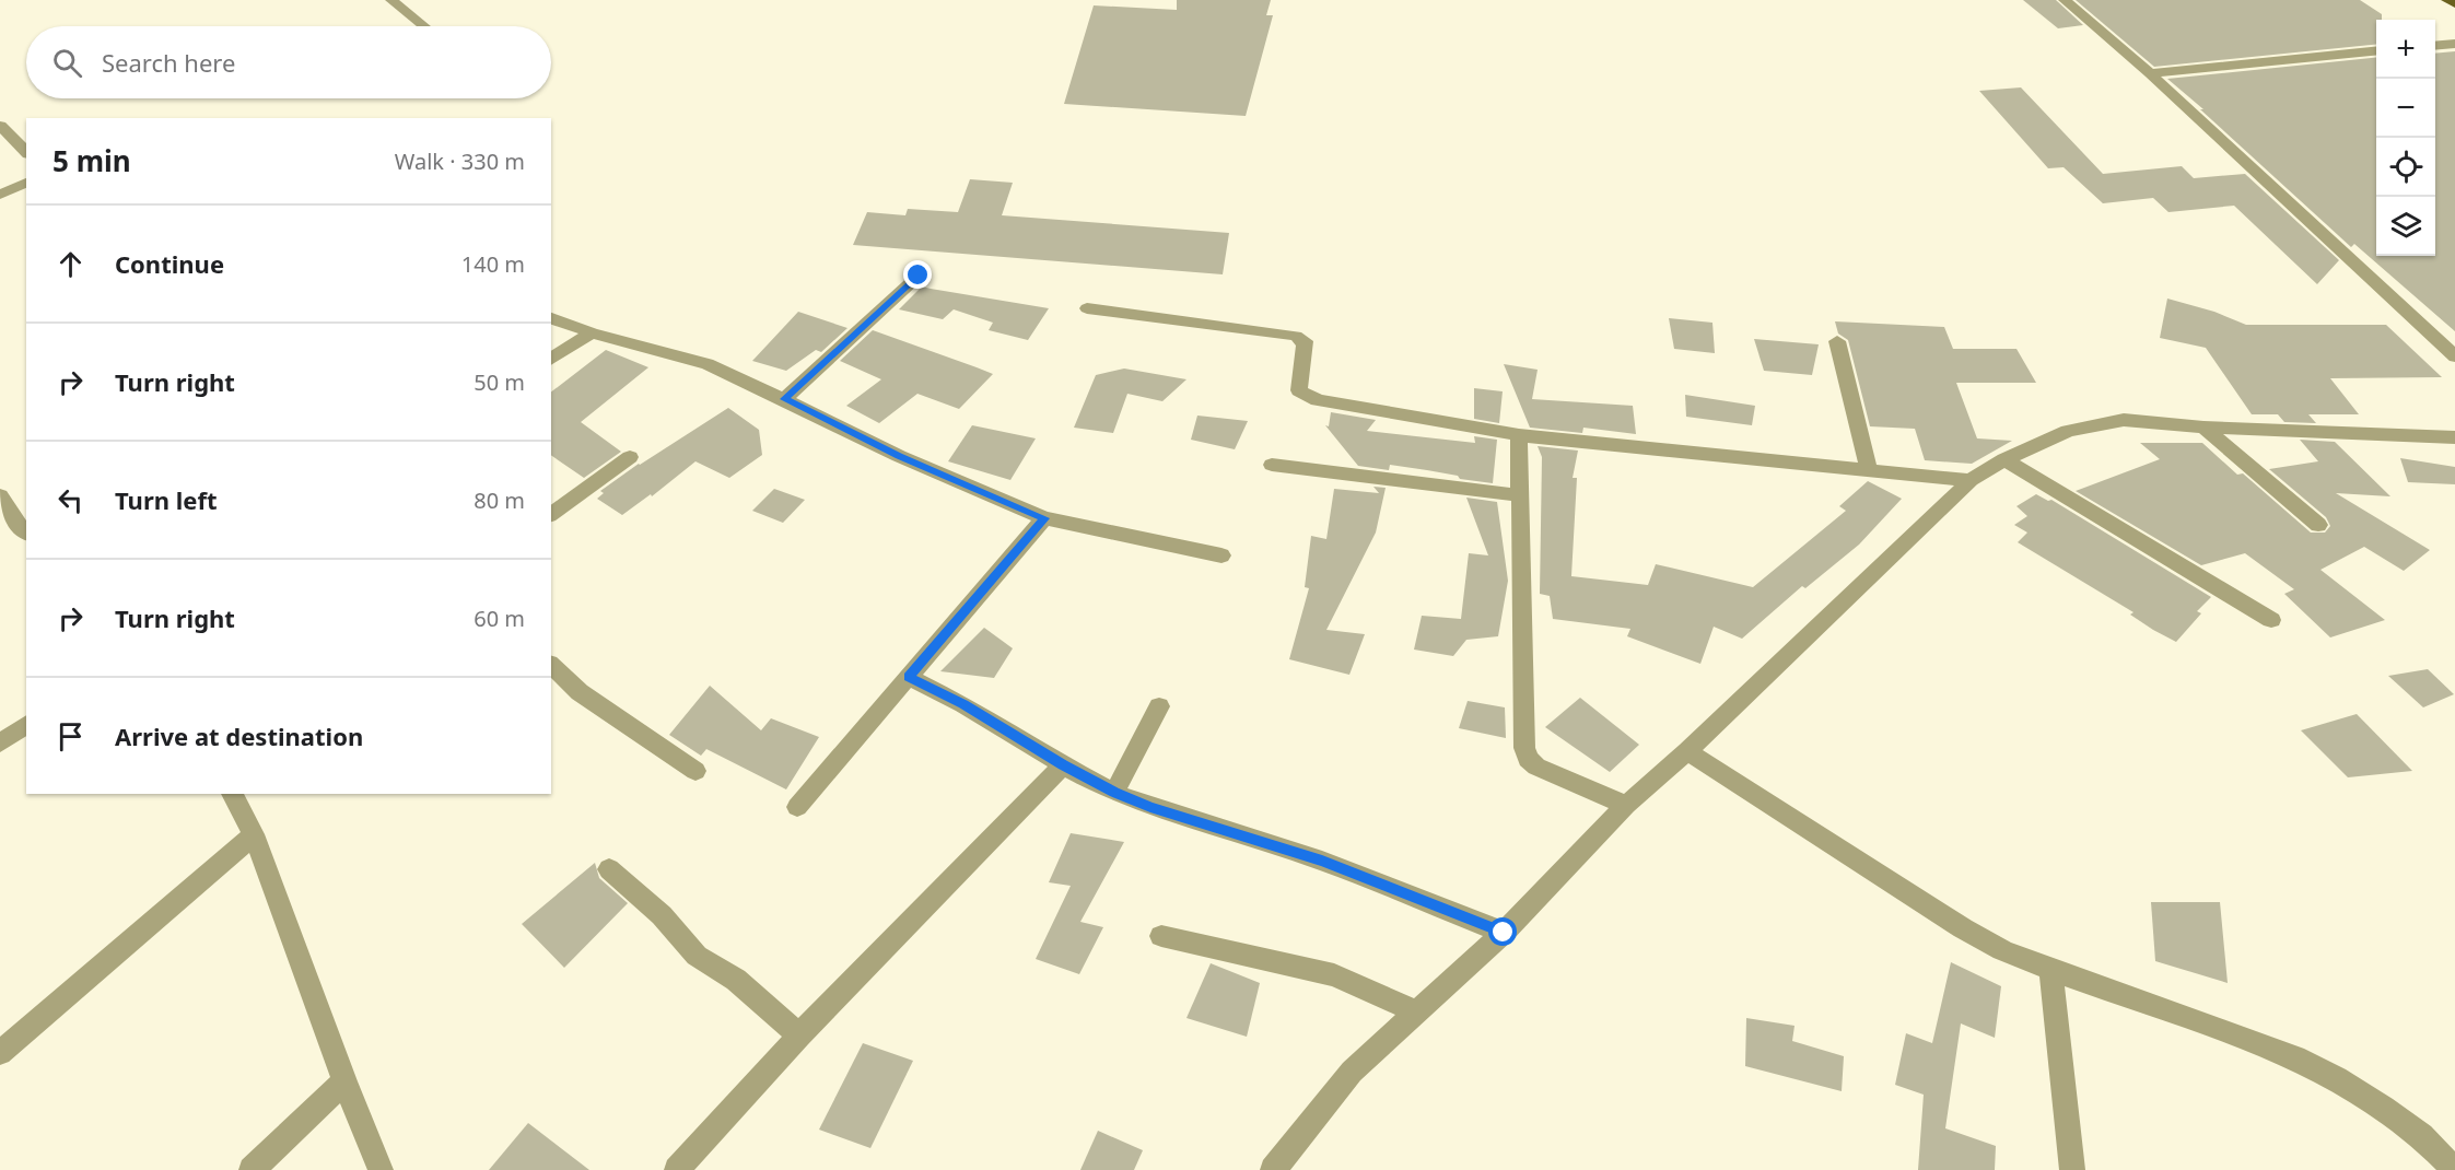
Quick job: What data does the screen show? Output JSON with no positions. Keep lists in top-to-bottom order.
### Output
{
  "page": {
    "map_buttons": ["+", "−"],
    "search": "Search here",
    "heading": ["5 min", "Walk · 330 m"],
    "list": [
      ["Continue", "140 m"],
      ["Turn right", "50 m"],
      ["Turn left", "80 m"],
      ["Turn right", "60 m"],
      "Arrive at destination"
    ]
  }
}
